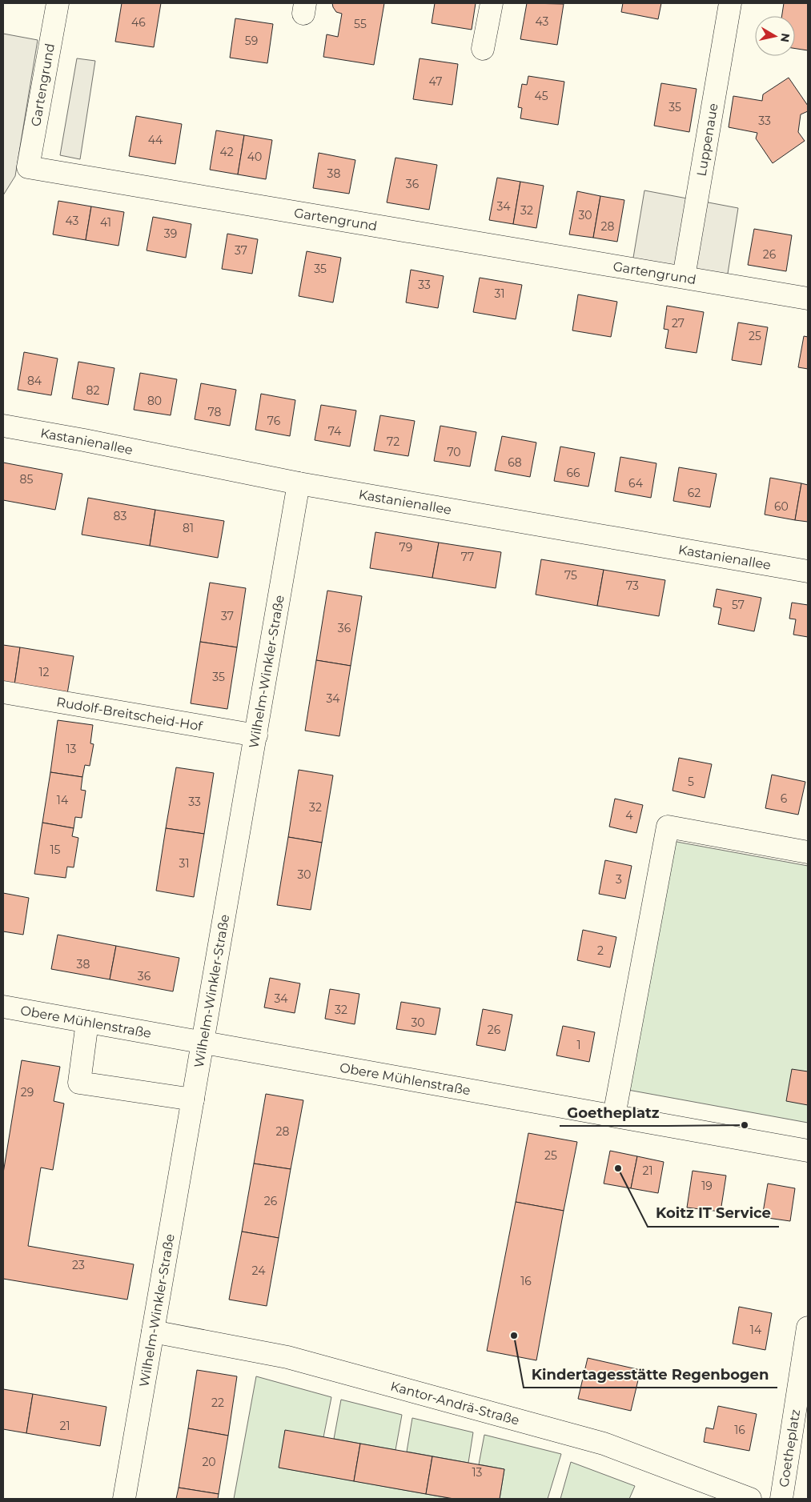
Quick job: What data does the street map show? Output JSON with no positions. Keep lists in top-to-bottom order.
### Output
{
  "streets": {
    "street": [
      "Gartengrund",
      "Luppenaue",
      "Kastanienallee",
      "Wilhelm-Winkler-Straße",
      "Rudolf-Breitscheid-Hof",
      "Obere Mühlenstraße",
      "Kantor-Andrä-Straße",
      "Goetheplatz"
    ]
  },
  "crossings": [
    ["Gartengrund", "Luppenaue"],
    ["Kastanienallee", "Wilhelm-Winkler-Straße"],
    ["Wilhelm-Winkler-Straße", "Rudolf-Breitscheid-Hof"],
    ["Wilhelm-Winkler-Straße", "Obere Mühlenstraße"],
    ["Wilhelm-Winkler-Straße", "Kantor-Andrä-Straße"]
  ],
  "places": ["Goetheplatz", "Koitz IT Service", "Kindertagesstätte Regenbogen"],
  "house_numbers": [
    "43",
    "46",
    "55",
    "59",
    "47",
    "45",
    "35",
    "33",
    "44",
    "42",
    "40",
    "38",
    "36",
    "34",
    "32",
    "30",
    "43",
    "41",
    "28",
    "39",
    "37",
    "26",
    "35",
    "33",
    "31",
    "27",
    "25",
    "84",
    "82",
    "80",
    "78",
    "76",
    "74",
    "72",
    "70",
    "68",
    "66",
    "85",
    "64",
    "62",
    "60",
    "83",
    "81",
    "79",
    "77",
    "75",
    "73",
    "57",
    "37",
    "36",
    "12",
    "35",
    "34",
    "13",
    "5",
    "6",
    "14",
    "33",
    "32",
    "4",
    "15",
    "31",
    "30",
    "3",
    "2",
    "38",
    "36",
    "34",
    "32",
    "30",
    "26",
    "1",
    "29",
    "28",
    "25",
    "21",
    "19",
    "26",
    "23",
    "24",
    "16",
    "14",
    "22",
    "21",
    "16",
    "20",
    "13"
  ],
  "north": "right"
}
